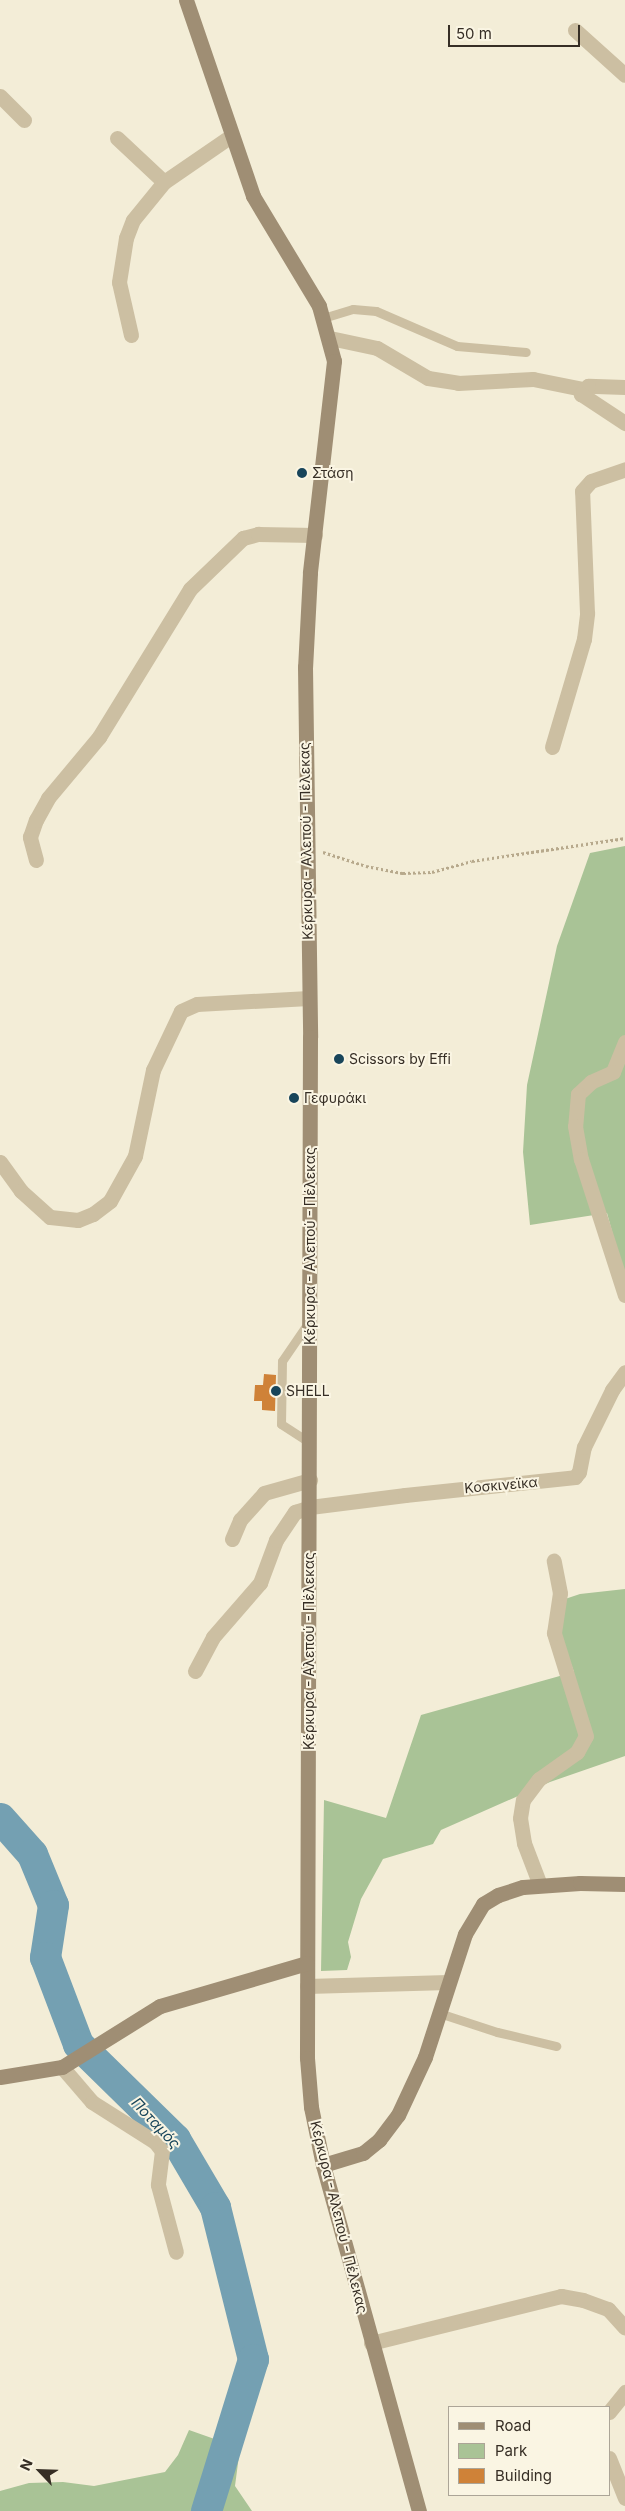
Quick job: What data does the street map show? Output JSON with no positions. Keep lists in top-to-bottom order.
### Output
{
  "streets": {
    "main road": ["Κέρκυρα - Αλεπού - Πέλεκας"],
    "street": ["Κοσκινεϊκα"]
  },
  "crossings": [
    ["Κέρκυρα - Αλεπού - Πέλεκας", "Κοσκινεϊκα"]
  ],
  "water": ["Ποταμός"],
  "places": [
    "Στάση",
    "Scissors by Effi",
    "Γεφυράκι",
    "SHELL"
  ],
  "legend": ["Road", "Park", "Building"],
  "scale_bar": "50 m",
  "north": "top left"
}
